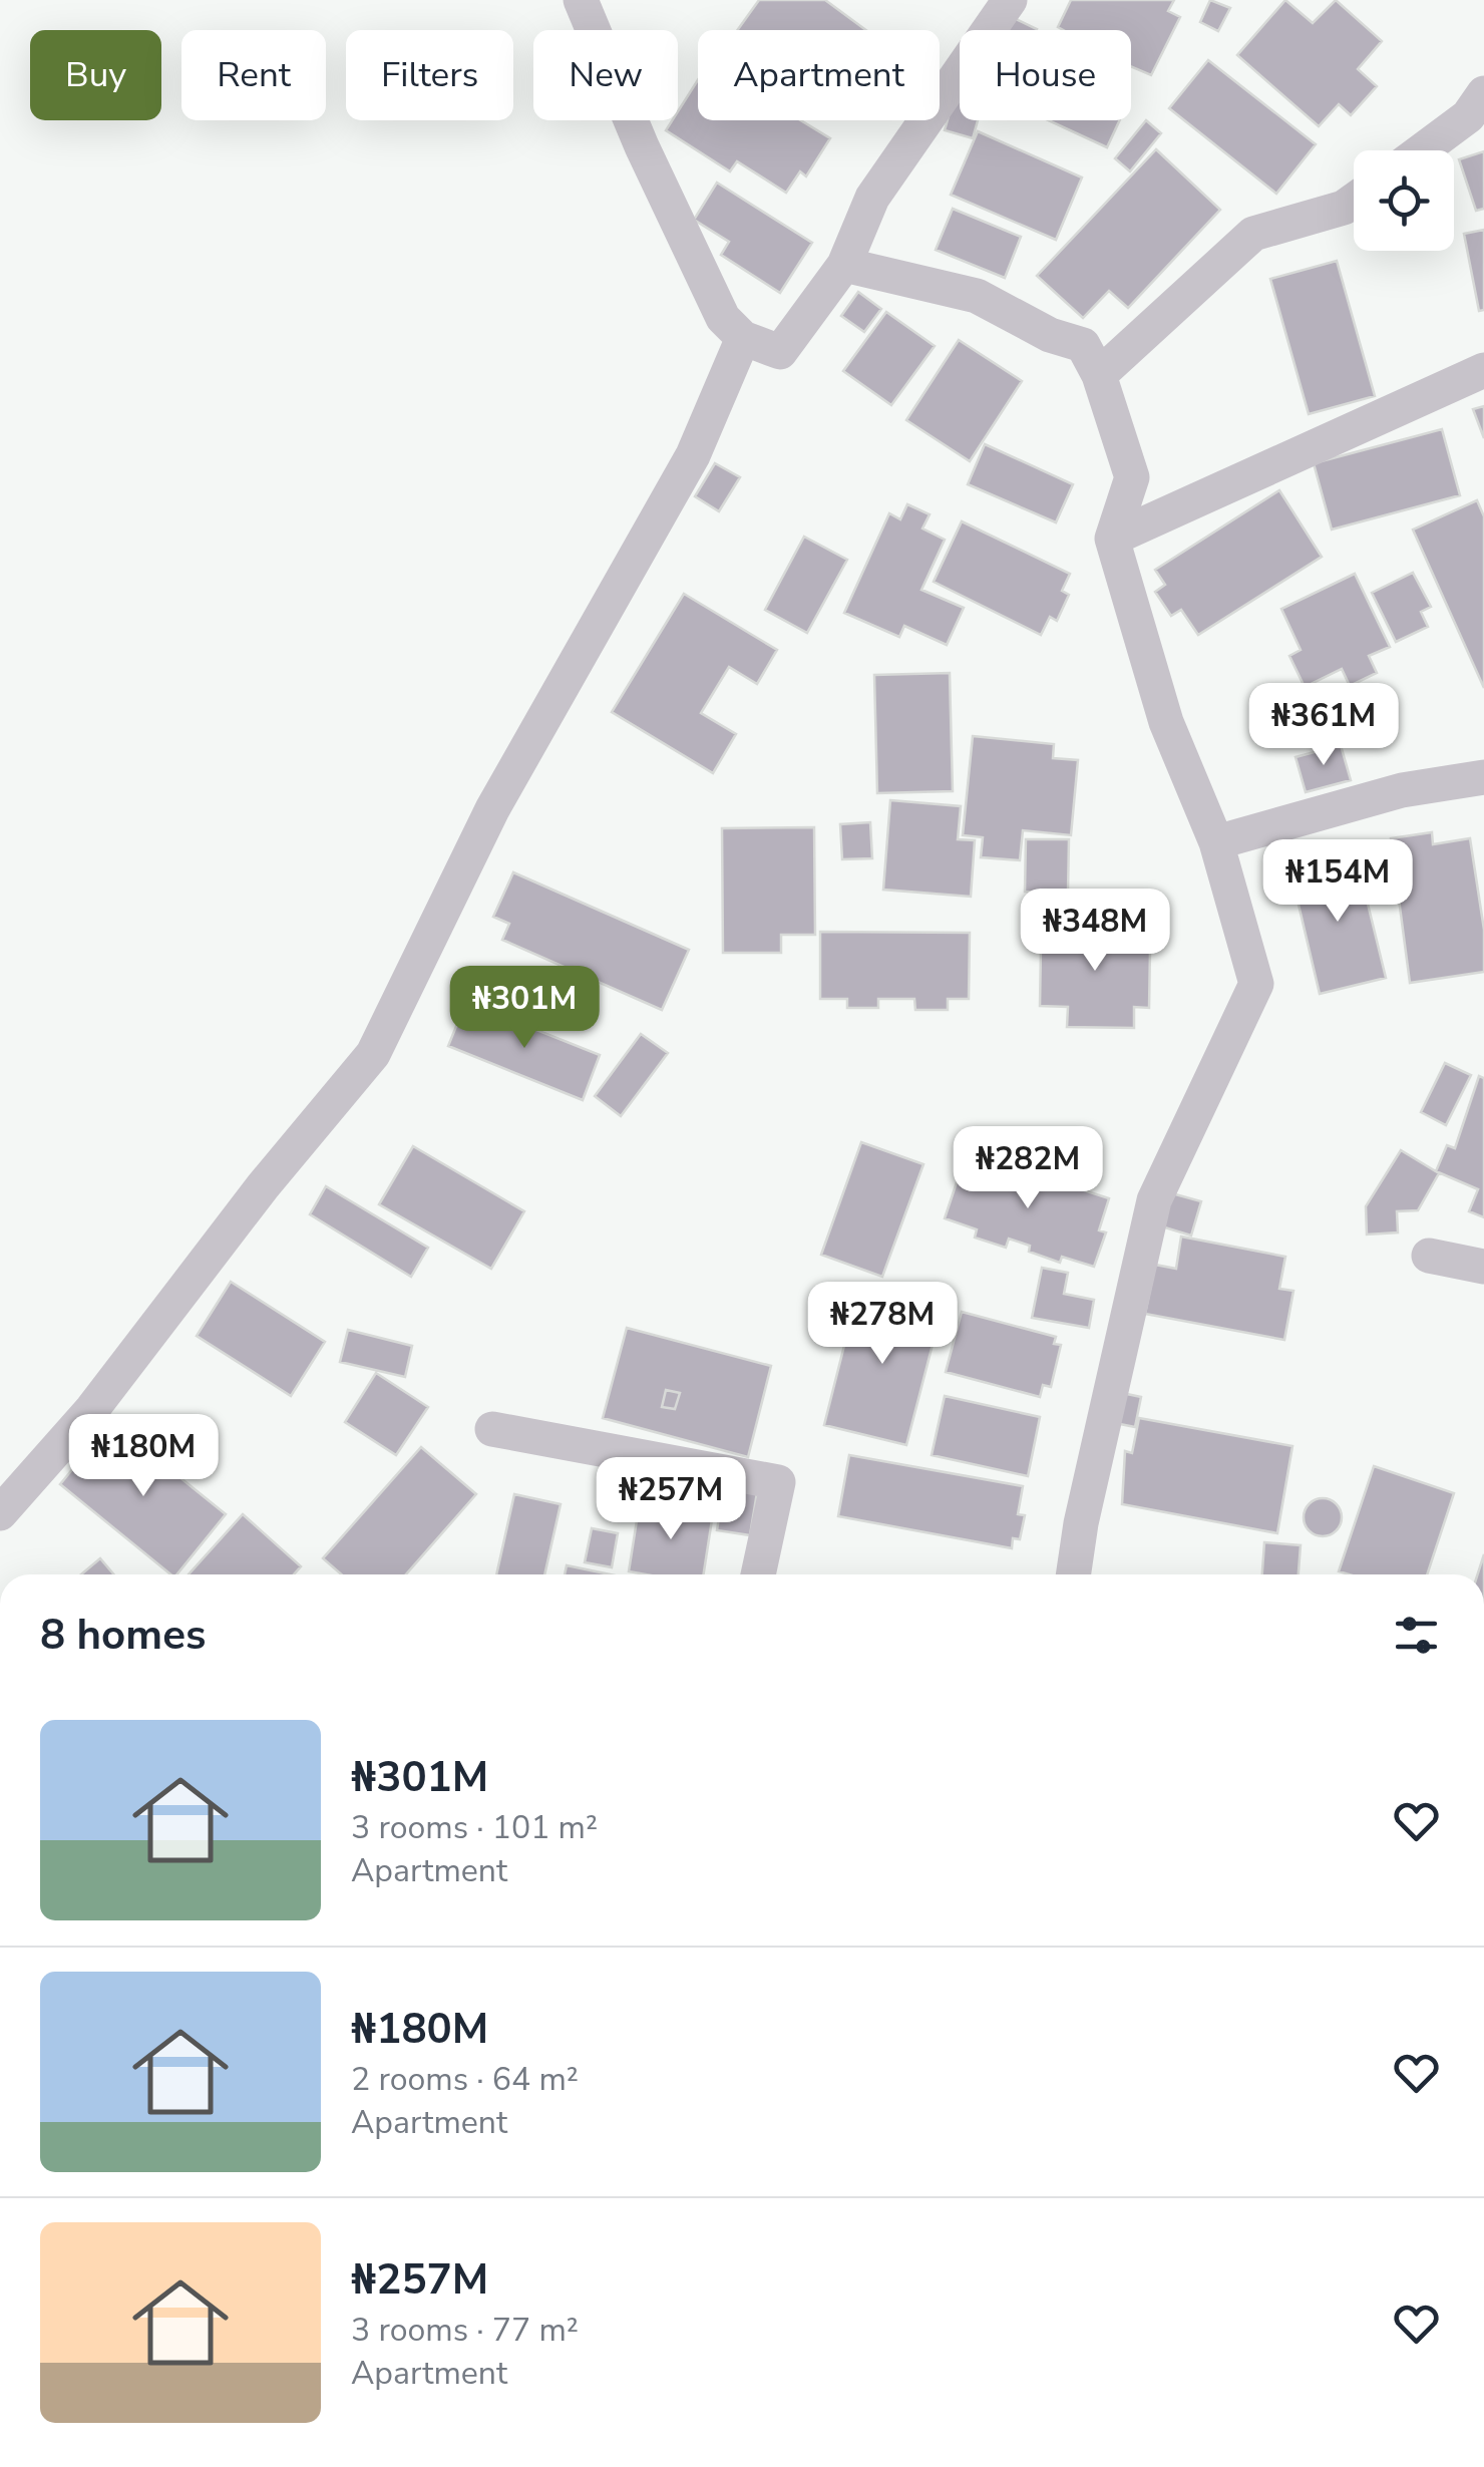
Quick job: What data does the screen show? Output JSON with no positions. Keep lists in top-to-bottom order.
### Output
{
  "page": {
    "chip": [
      "Buy",
      "Rent",
      "Filters",
      "New",
      "Apartment",
      "House"
    ],
    "price": [
      "₦361M",
      "₦154M",
      "₦348M",
      "₦301M",
      "₦282M",
      "₦278M",
      "₦180M",
      "₦257M"
    ],
    "heading": "8 homes",
    "list": [
      {
        "name": "₦301M",
        "note": "3 rooms · 101 m² · Apartment"
      },
      {
        "name": "₦180M",
        "note": "2 rooms · 64 m² · Apartment"
      },
      {
        "name": "₦257M",
        "note": "3 rooms · 77 m² · Apartment"
      }
    ]
  }
}
